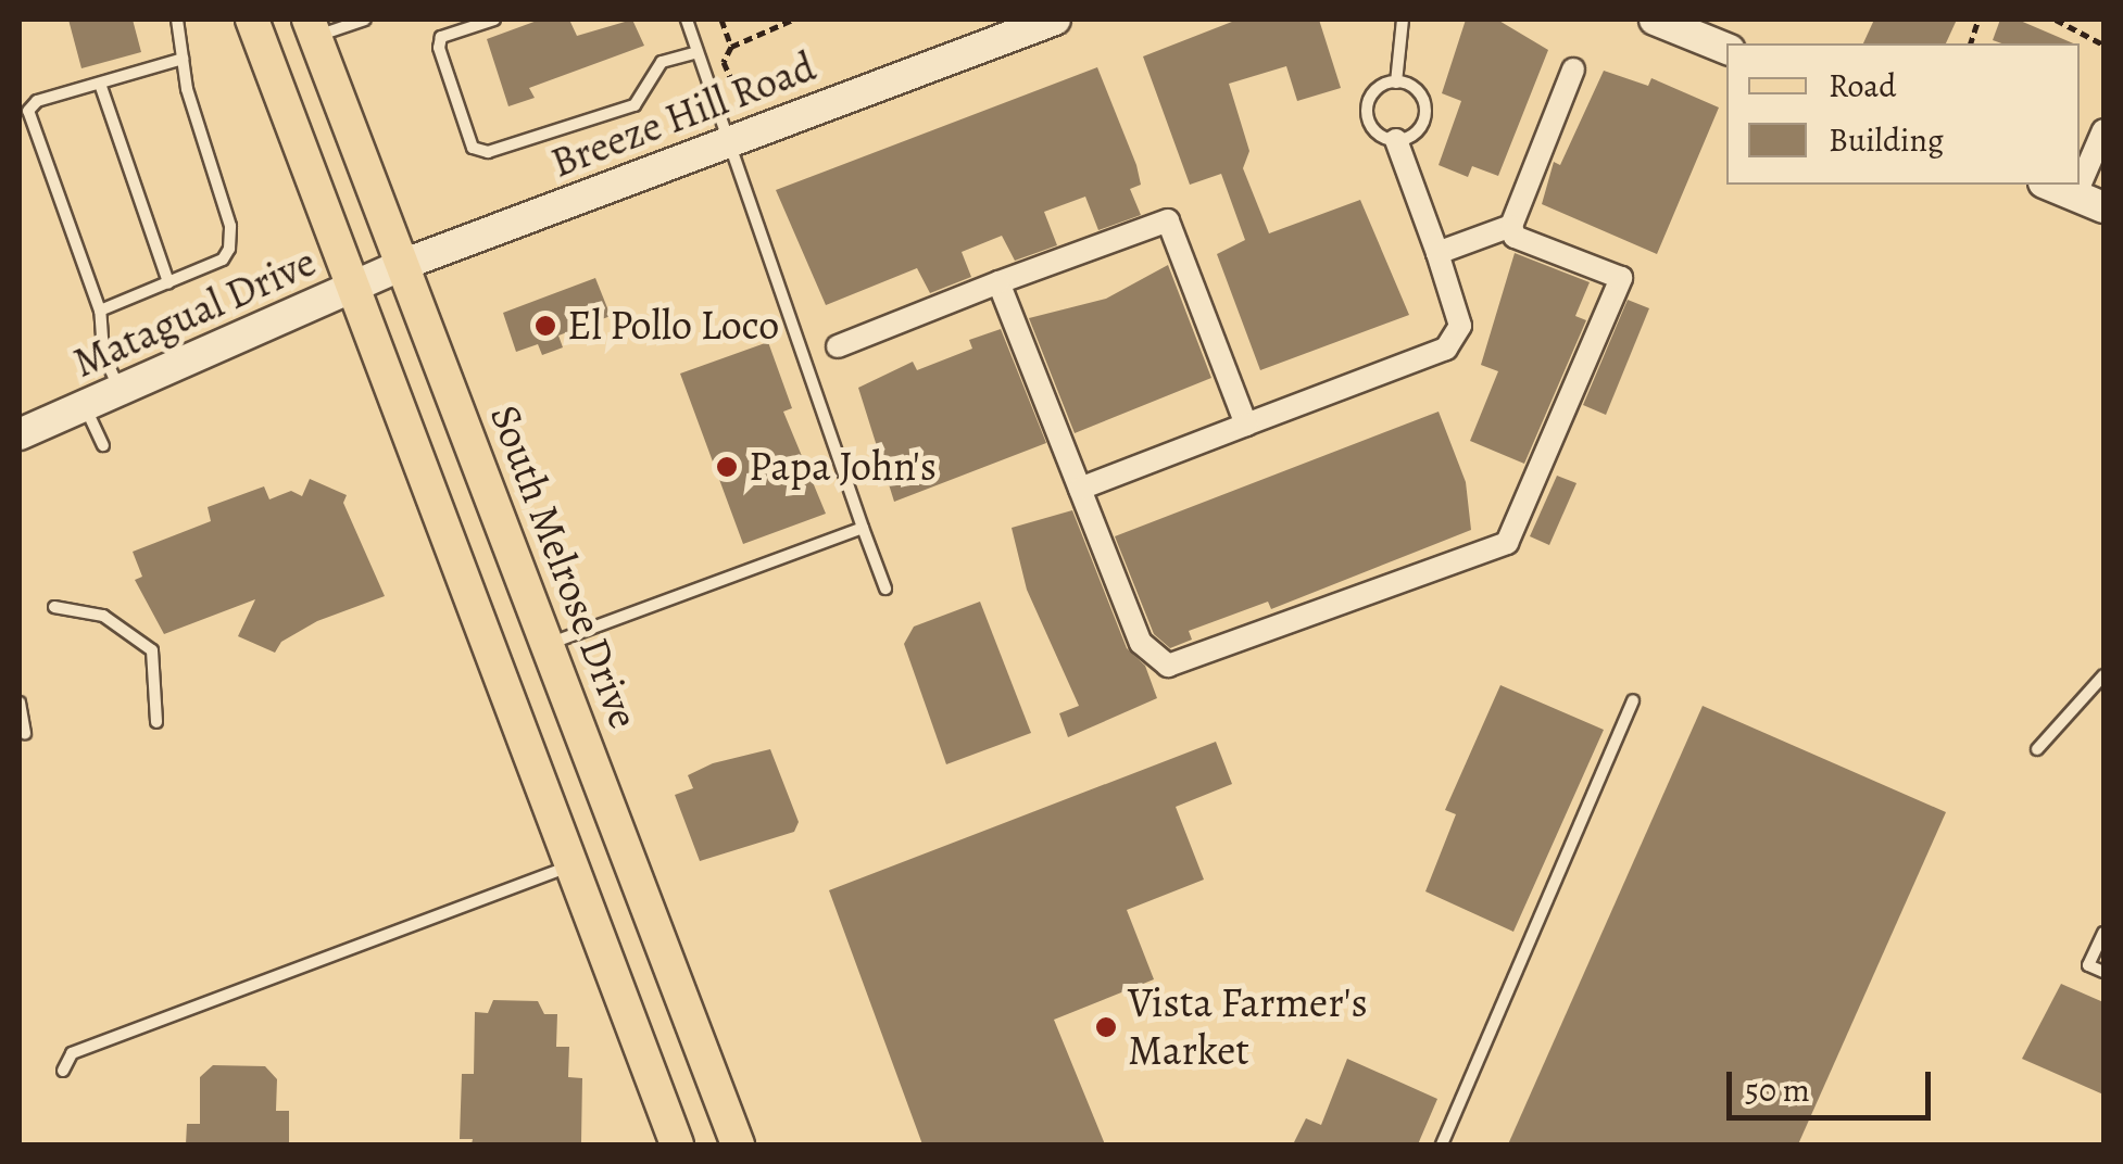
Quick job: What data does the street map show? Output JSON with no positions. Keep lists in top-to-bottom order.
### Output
{
  "streets": {
    "main road": ["South Melrose Drive"],
    "street": ["Breeze Hill Road", "Matagual Drive"]
  },
  "crossings": [
    ["Breeze Hill Road", "Matagual Drive"],
    ["Breeze Hill Road", "South Melrose Drive"],
    ["Matagual Drive", "South Melrose Drive"]
  ],
  "places": ["El Pollo Loco", "Papa John's", "Vista Farmer's Market"],
  "legend": ["Road", "Building"],
  "scale_bar": "50 m"
}
